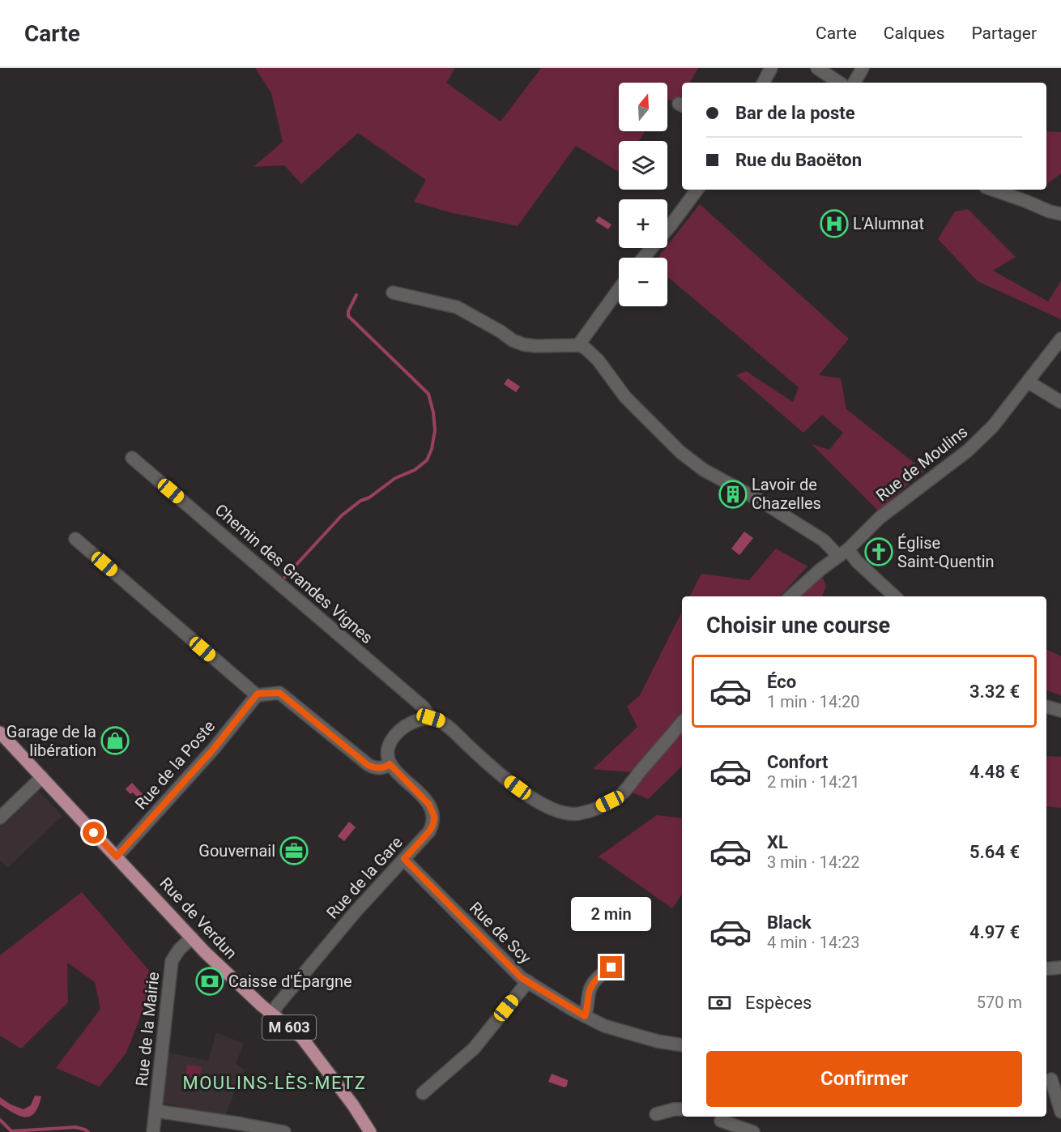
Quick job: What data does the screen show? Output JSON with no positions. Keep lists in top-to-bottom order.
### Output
{
  "streets": {
    "main road": ["Rue de Verdun", "M 603"],
    "street": [
      "Rue de Moulins",
      "Chemin des Grandes Vignes",
      "Rue de la Poste",
      "Rue de la Gare",
      "Rue de Scy",
      "Rue de la Mairie"
    ]
  },
  "crossings": [
    ["Rue de la Poste", "Rue de Verdun"],
    ["Rue de la Poste", "M 603"],
    ["Rue de la Gare", "Rue de Verdun"],
    ["Rue de la Gare", "Rue de Scy"],
    ["Rue de Verdun", "M 603"],
    ["Rue de Verdun", "Rue de la Mairie"]
  ],
  "districts": ["MOULINS-LÈS-METZ"],
  "places": {
    "hospital": ["L'Alumnat"],
    "building": ["Lavoir de Chazelles"],
    "church": ["Église Saint-Quentin"],
    "shop": ["Garage de la libération"],
    "office": ["Gouvernail"],
    "bank": ["Caisse d'Épargne"]
  },
  "north": "top",
  "page": {
    "header": "Carte",
    "nav": ["Carte", "Calques", "Partager"],
    "map_buttons": ["+", "−"],
    "banner": ["Bar de la poste", "Rue du Baoëton"],
    "heading": "Choisir une course",
    "list": [
      {
        "name": "Éco",
        "note": "1 min · 14:20",
        "value": "3.32 €"
      },
      {
        "name": "Confort",
        "note": "2 min · 14:21",
        "value": "4.48 €"
      },
      {
        "name": "XL",
        "note": "3 min · 14:22",
        "value": "5.64 €"
      },
      {
        "name": "Black",
        "note": "4 min · 14:23",
        "value": "4.97 €"
      }
    ],
    "bubble": "2 min",
    "pay": ["Espèces", "570 m"],
    "buttons": "Confirmer"
  }
}
